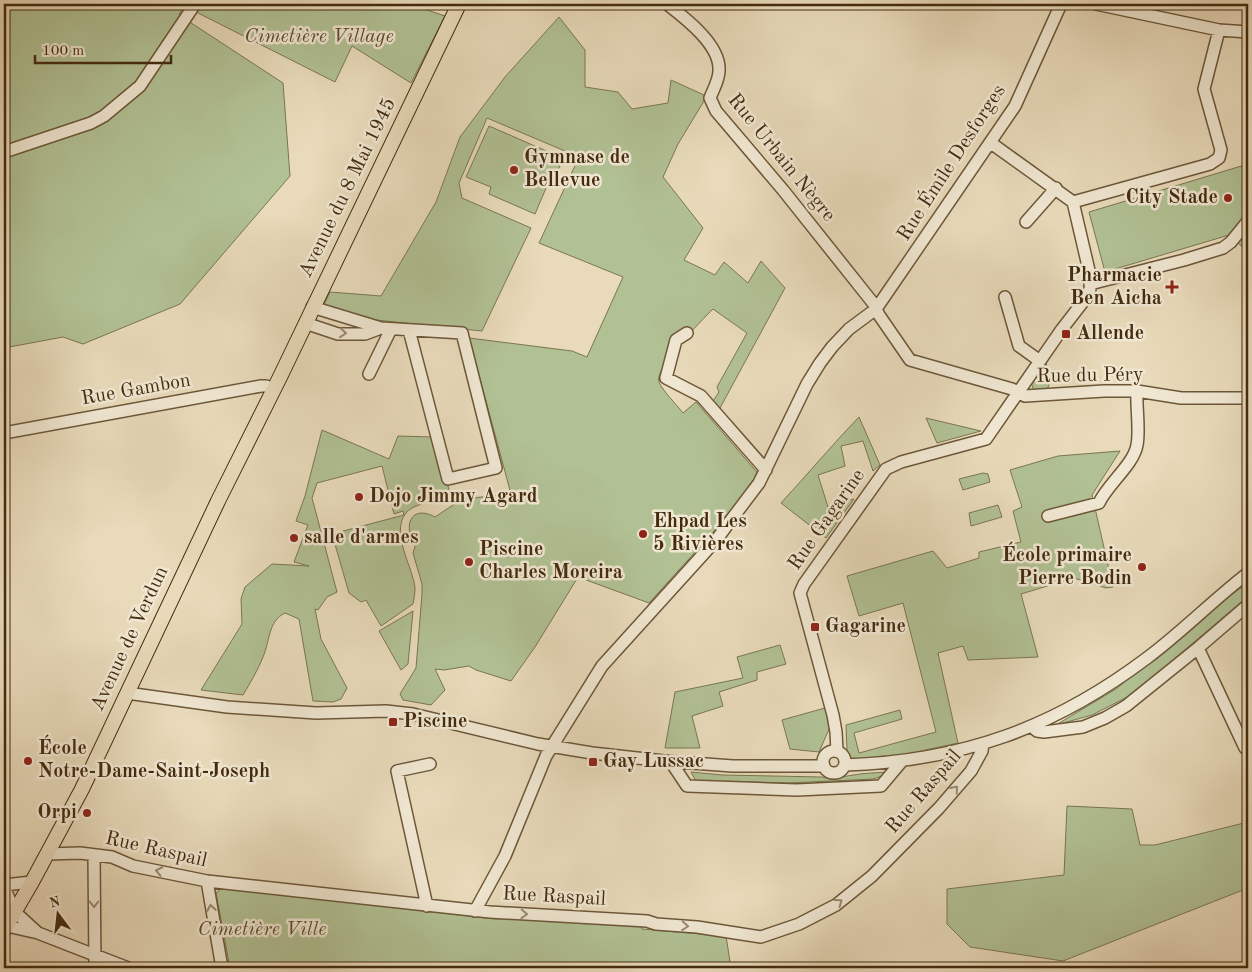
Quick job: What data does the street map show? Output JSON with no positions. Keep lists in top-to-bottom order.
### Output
{
  "streets": {
    "main road": ["Avenue du 8 Mai 1945", "Avenue de Verdun"],
    "street": [
      "Rue Urbain Nègre",
      "Rue Émile Desforges",
      "Rue du Péry",
      "Rue Gambon",
      "Rue Gagarine",
      "Rue Raspail"
    ]
  },
  "crossings": [
    ["Rue Urbain Nègre", "Rue Émile Desforges"],
    ["Rue Urbain Nègre", "Rue du Péry"],
    ["Rue Émile Desforges", "Rue du Péry"],
    ["Rue Émile Desforges", "Rue Raspail"],
    ["Avenue du 8 Mai 1945", "Rue Gambon"],
    ["Avenue du 8 Mai 1945", "Avenue de Verdun"],
    ["Rue du Péry", "Rue Gagarine"],
    ["Rue Gambon", "Avenue de Verdun"],
    ["Avenue de Verdun", "Rue Raspail"]
  ],
  "parks": ["Cimetière Village", "Cimetière Ville"],
  "places": {
    "other": [
      "Gymnase de Bellevue",
      "City Stade",
      "Dojo Jimmy Agard",
      "Ehpad Les 5 Rivières",
      "salle d'armes",
      "Piscine Charles Moreira",
      "École primaire Pierre Bodin",
      "École Notre-Dame-Saint-Joseph",
      "Orpi"
    ],
    "health": ["Pharmacie Ben Aicha"],
    "transit": [
      "Allende",
      "Gagarine",
      "Piscine",
      "Gay Lussac"
    ]
  },
  "scale_bar": "100 m",
  "north": "top"
}
